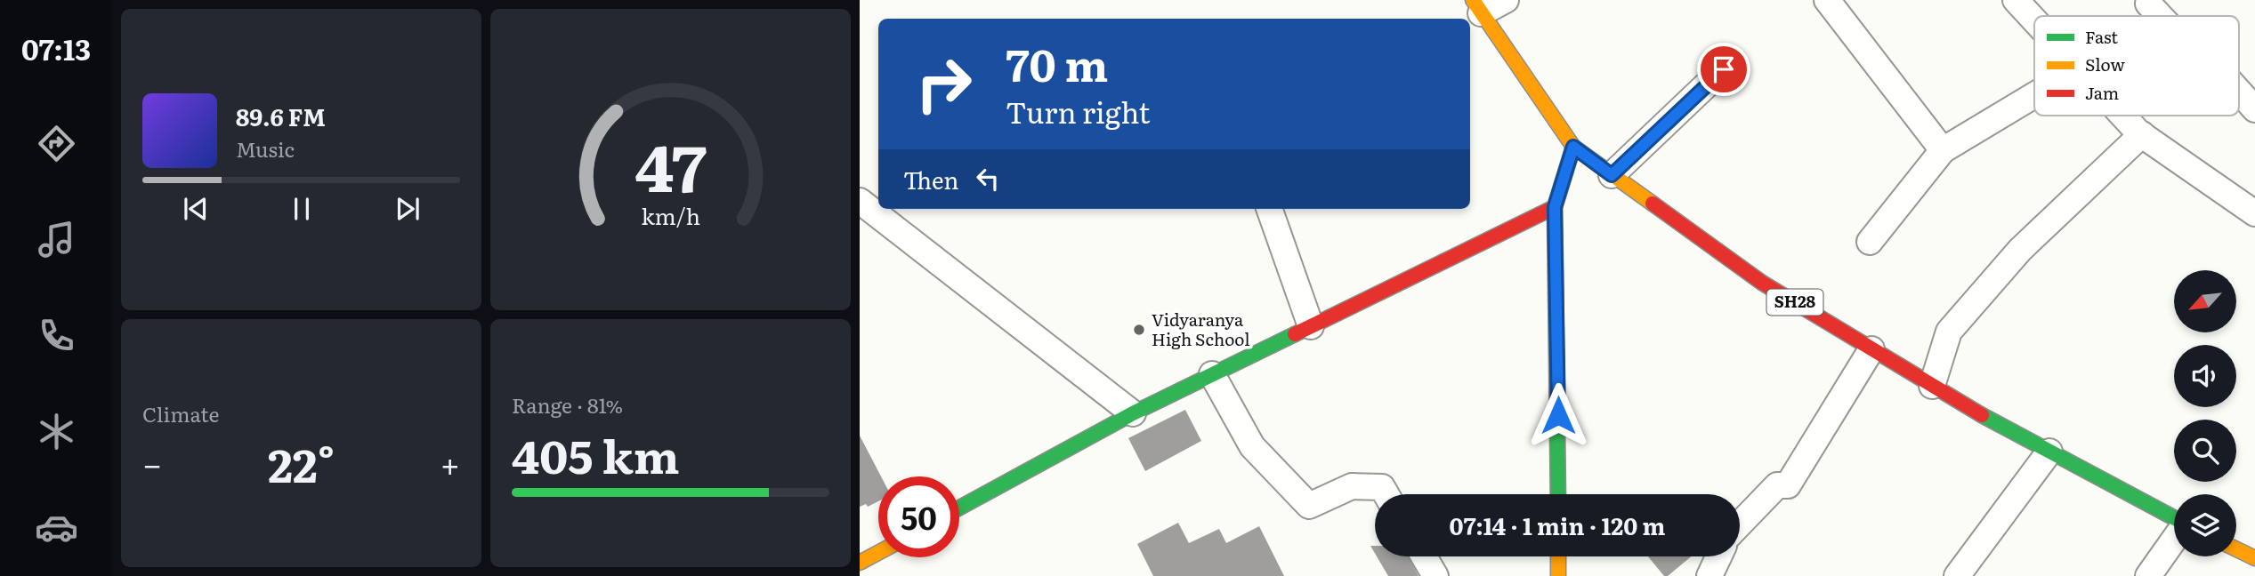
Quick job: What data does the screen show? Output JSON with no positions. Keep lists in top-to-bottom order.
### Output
{
  "streets": {
    "main road": ["SH28"]
  },
  "places": ["Vidyaranya High School"],
  "legend": ["Fast", "Slow", "Jam"],
  "north": "bottom left",
  "page": {
    "tabs": "07:13",
    "turn": ["70 m", "Turn right"],
    "song": ["89.6 FM", "Music"],
    "then": "Then",
    "tile": [
      "Climate",
      ["Range · 81%", "405 km"]
    ],
    "heat": ["−", "22°", "+"],
    "limit": "50",
    "trip": "07:14 · 1 min · 120 m",
    "gauge": ["47", "km/h"]
  }
}
